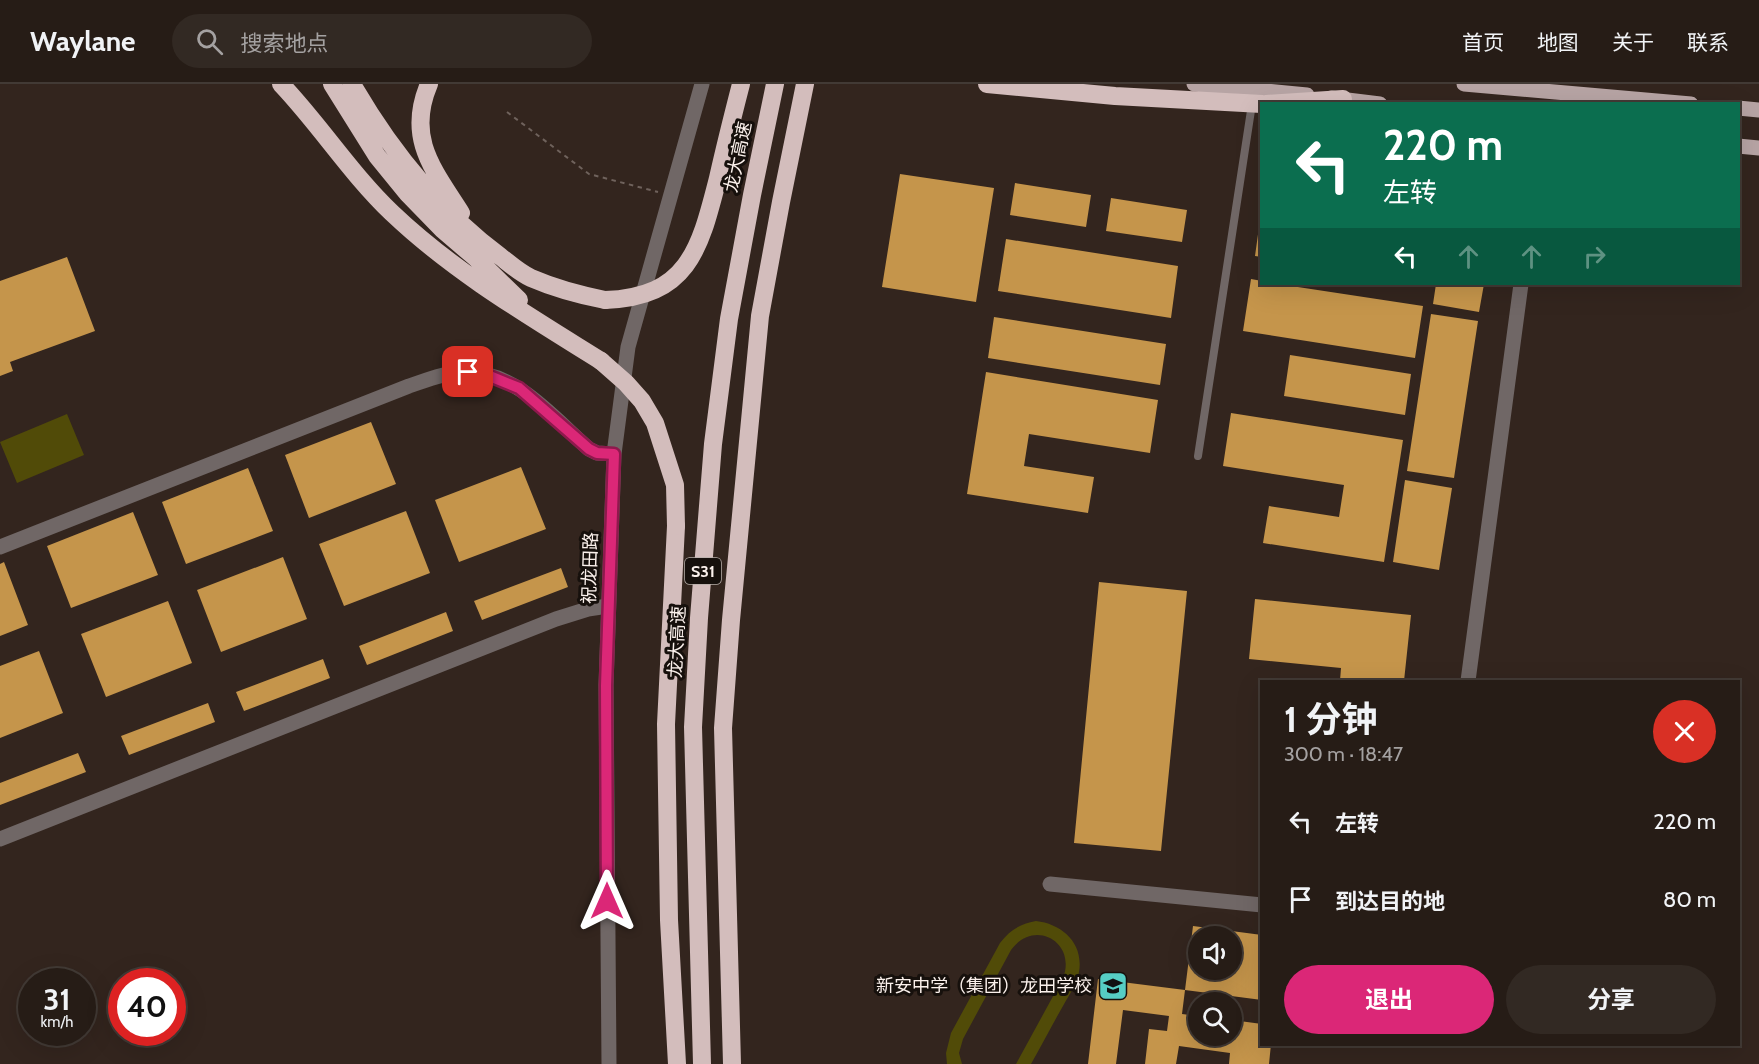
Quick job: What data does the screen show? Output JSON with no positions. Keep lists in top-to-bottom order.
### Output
{
  "streets": {
    "highway": ["龙大高速", "S31"],
    "street": ["祝龙田路"]
  },
  "places": {
    "school or university": ["新安中学（集团）龙田学校"]
  },
  "page": {
    "header": "Waylane",
    "search": "搜索地点",
    "nav": [
      "首页",
      "地图",
      "关于",
      "联系"
    ],
    "turn": ["220 m", "左转"],
    "heading": ["1 分钟", "300 m · 18:47"],
    "list": [
      {
        "name": "左转",
        "value": "220 m"
      },
      {
        "name": "到达目的地",
        "value": "80 m"
      }
    ],
    "buttons": ["退出", "分享"],
    "speed": "31 km/h",
    "limit": "40"
  }
}
